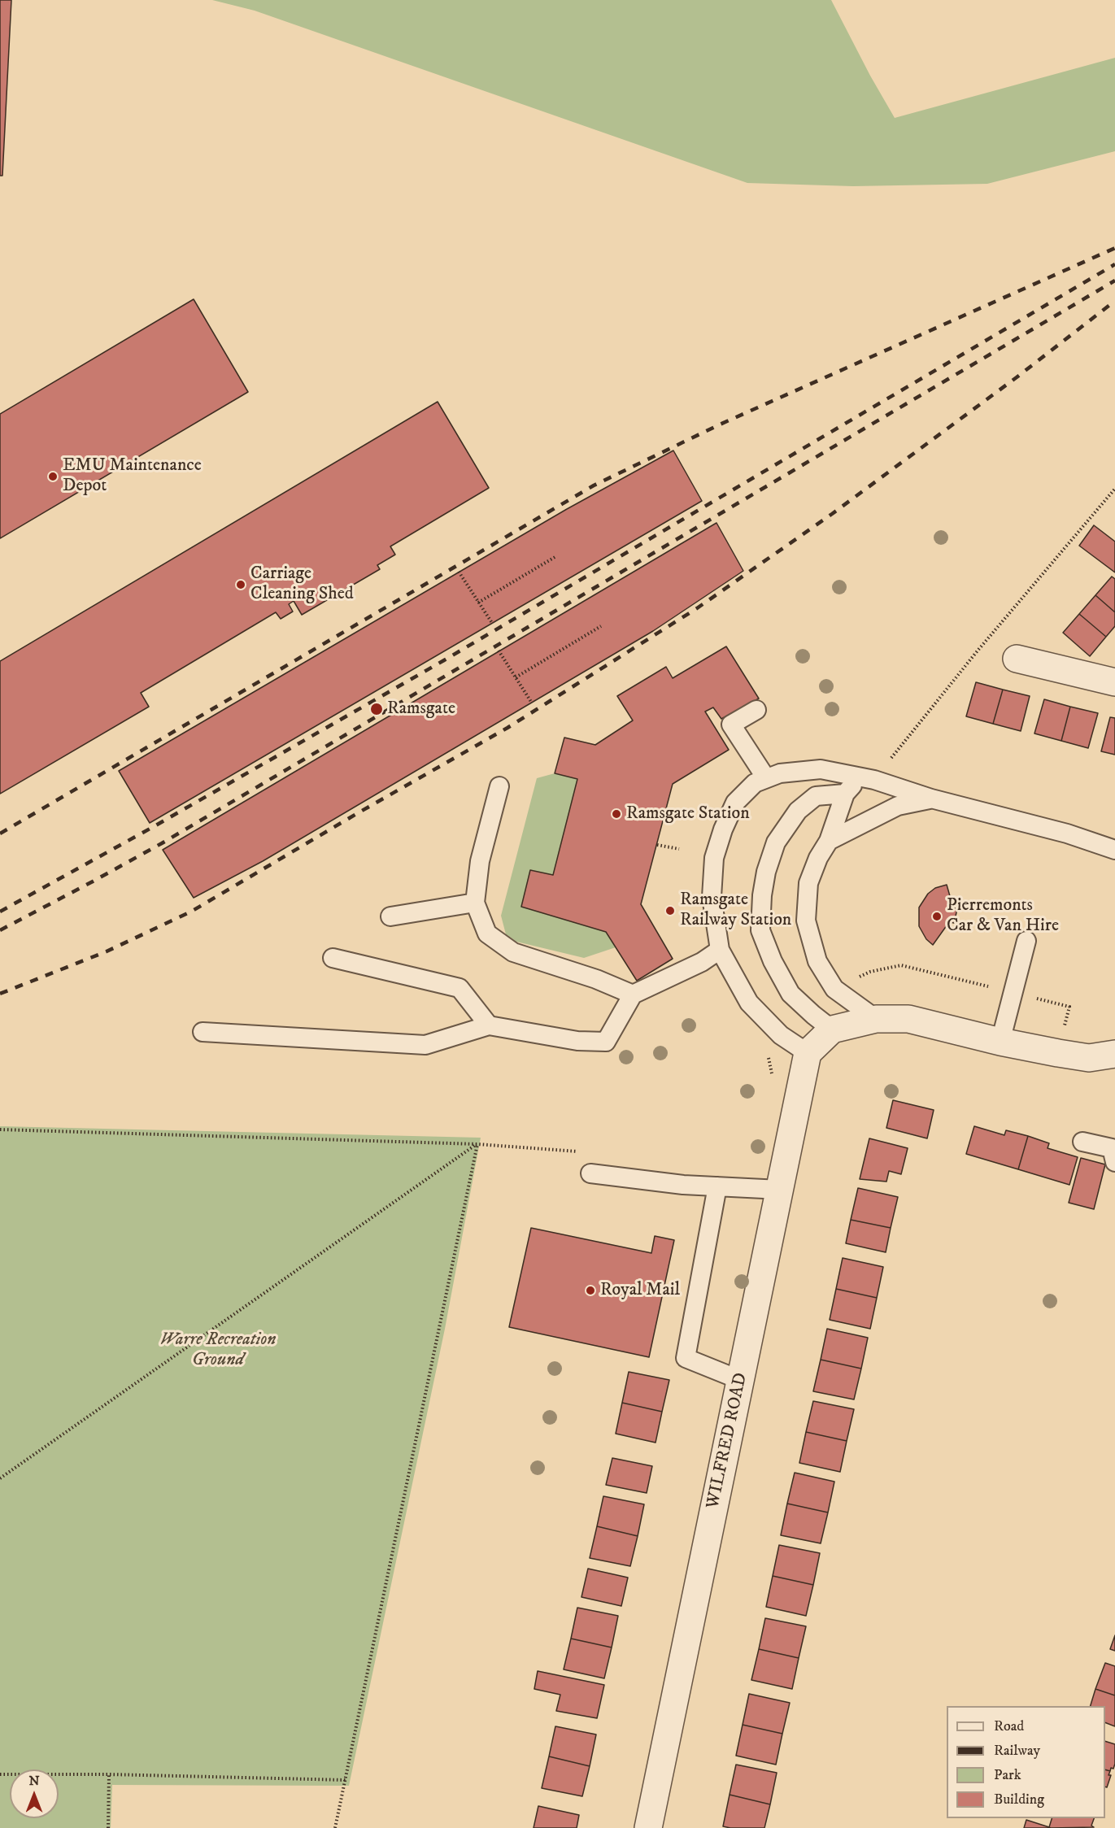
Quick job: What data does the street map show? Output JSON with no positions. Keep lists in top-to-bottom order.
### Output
{
  "streets": {
    "street": ["WILFRED ROAD"]
  },
  "parks": ["Warre Recreation Ground"],
  "places": [
    "EMU Maintenance Depot",
    "Carriage Cleaning Shed",
    "Ramsgate",
    "Ramsgate Station",
    "Ramsgate Railway Station",
    "Pierremonts Car & Van Hire",
    "Royal Mail"
  ],
  "legend": [
    "Road",
    "Railway",
    "Park",
    "Building"
  ],
  "north": "top"
}
